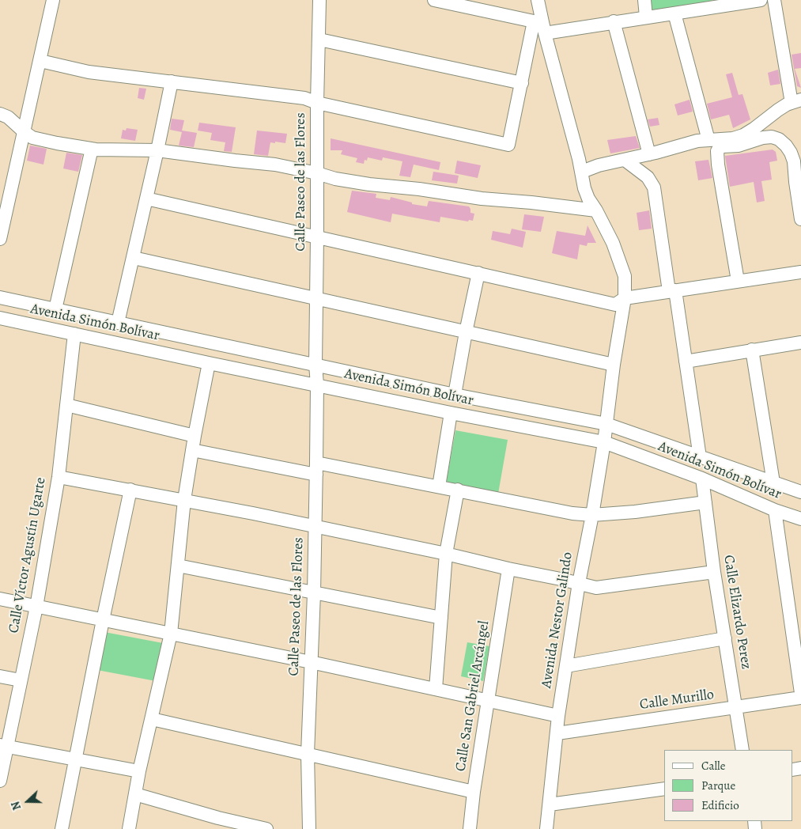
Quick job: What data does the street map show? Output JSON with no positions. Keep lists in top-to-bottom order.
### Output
{
  "streets": {
    "street": [
      "Calle Paseo de las Flores",
      "Avenida Simón Bolívar",
      "Calle Víctor Agustín Ugarte",
      "Calle Elizardo Perez",
      "Avenida Nestor Galindo",
      "Calle San Gabriel Arcángel",
      "Calle Murillo"
    ]
  },
  "crossings": [
    ["Calle Paseo de las Flores", "Avenida Simón Bolívar"],
    ["Avenida Simón Bolívar", "Calle Víctor Agustín Ugarte"],
    ["Avenida Simón Bolívar", "Calle Elizardo Perez"],
    ["Avenida Simón Bolívar", "Avenida Nestor Galindo"],
    ["Calle Elizardo Perez", "Calle Murillo"],
    ["Avenida Nestor Galindo", "Calle Murillo"]
  ],
  "legend": ["Calle", "Parque", "Edificio"],
  "north": "left"
}
